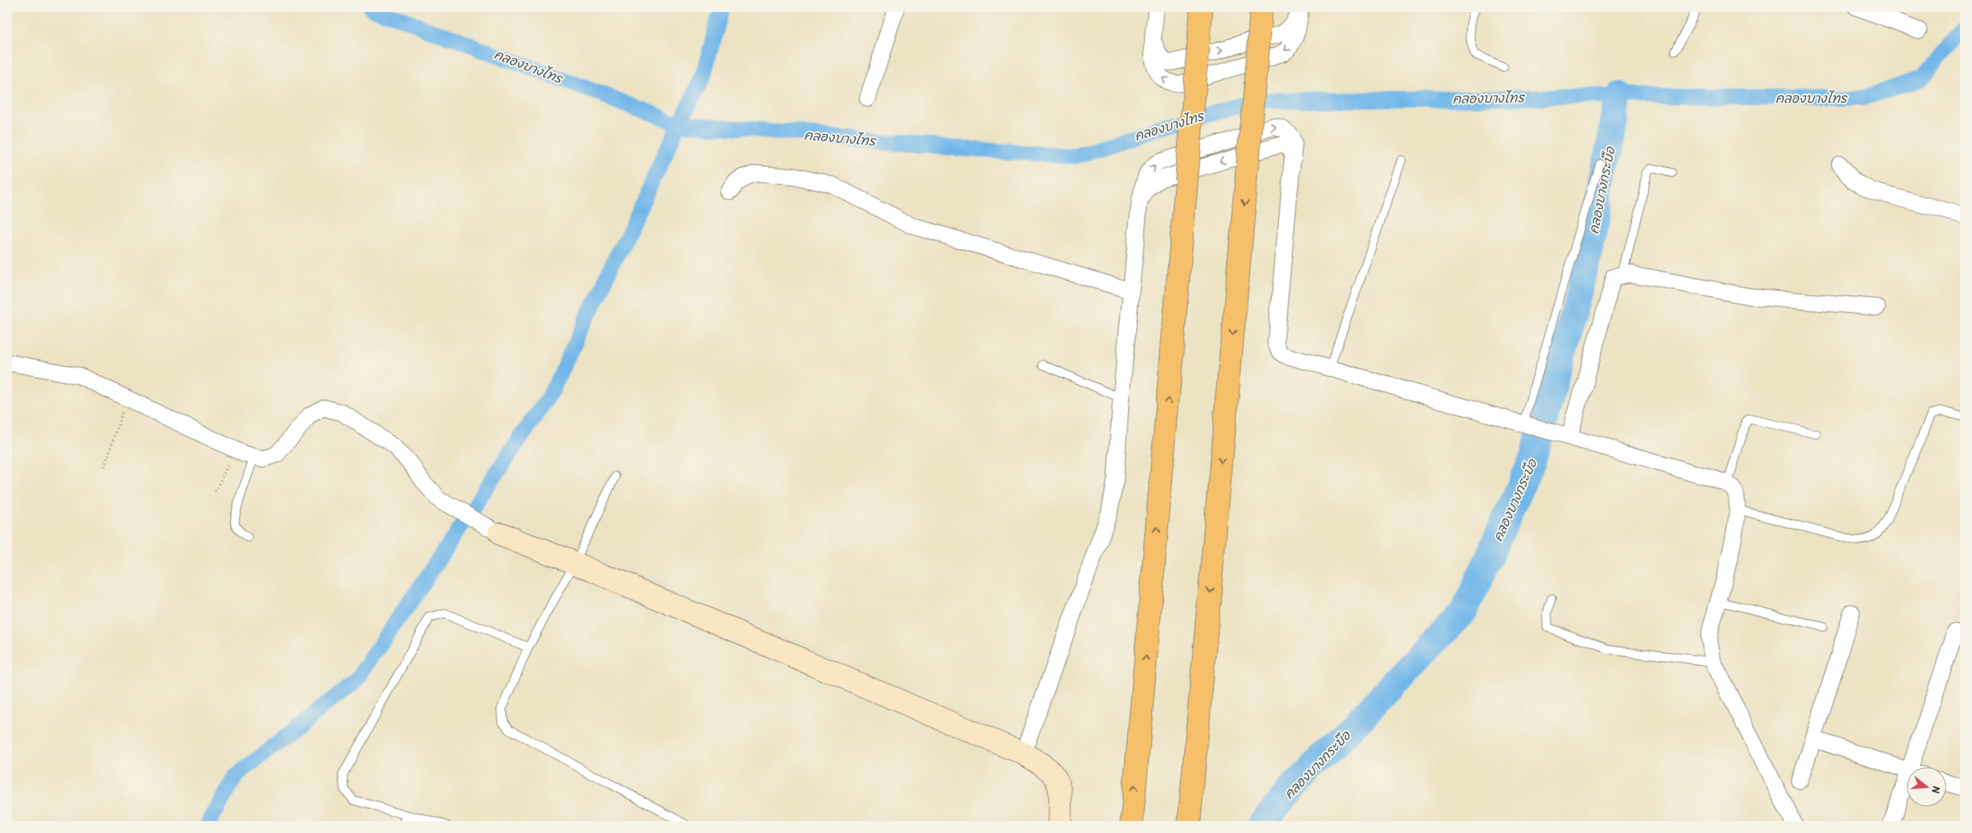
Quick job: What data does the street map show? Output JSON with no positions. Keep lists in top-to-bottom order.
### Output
{
  "water": ["คลองบางไทร", "คลองบางกระบือ"],
  "north": "right"
}
